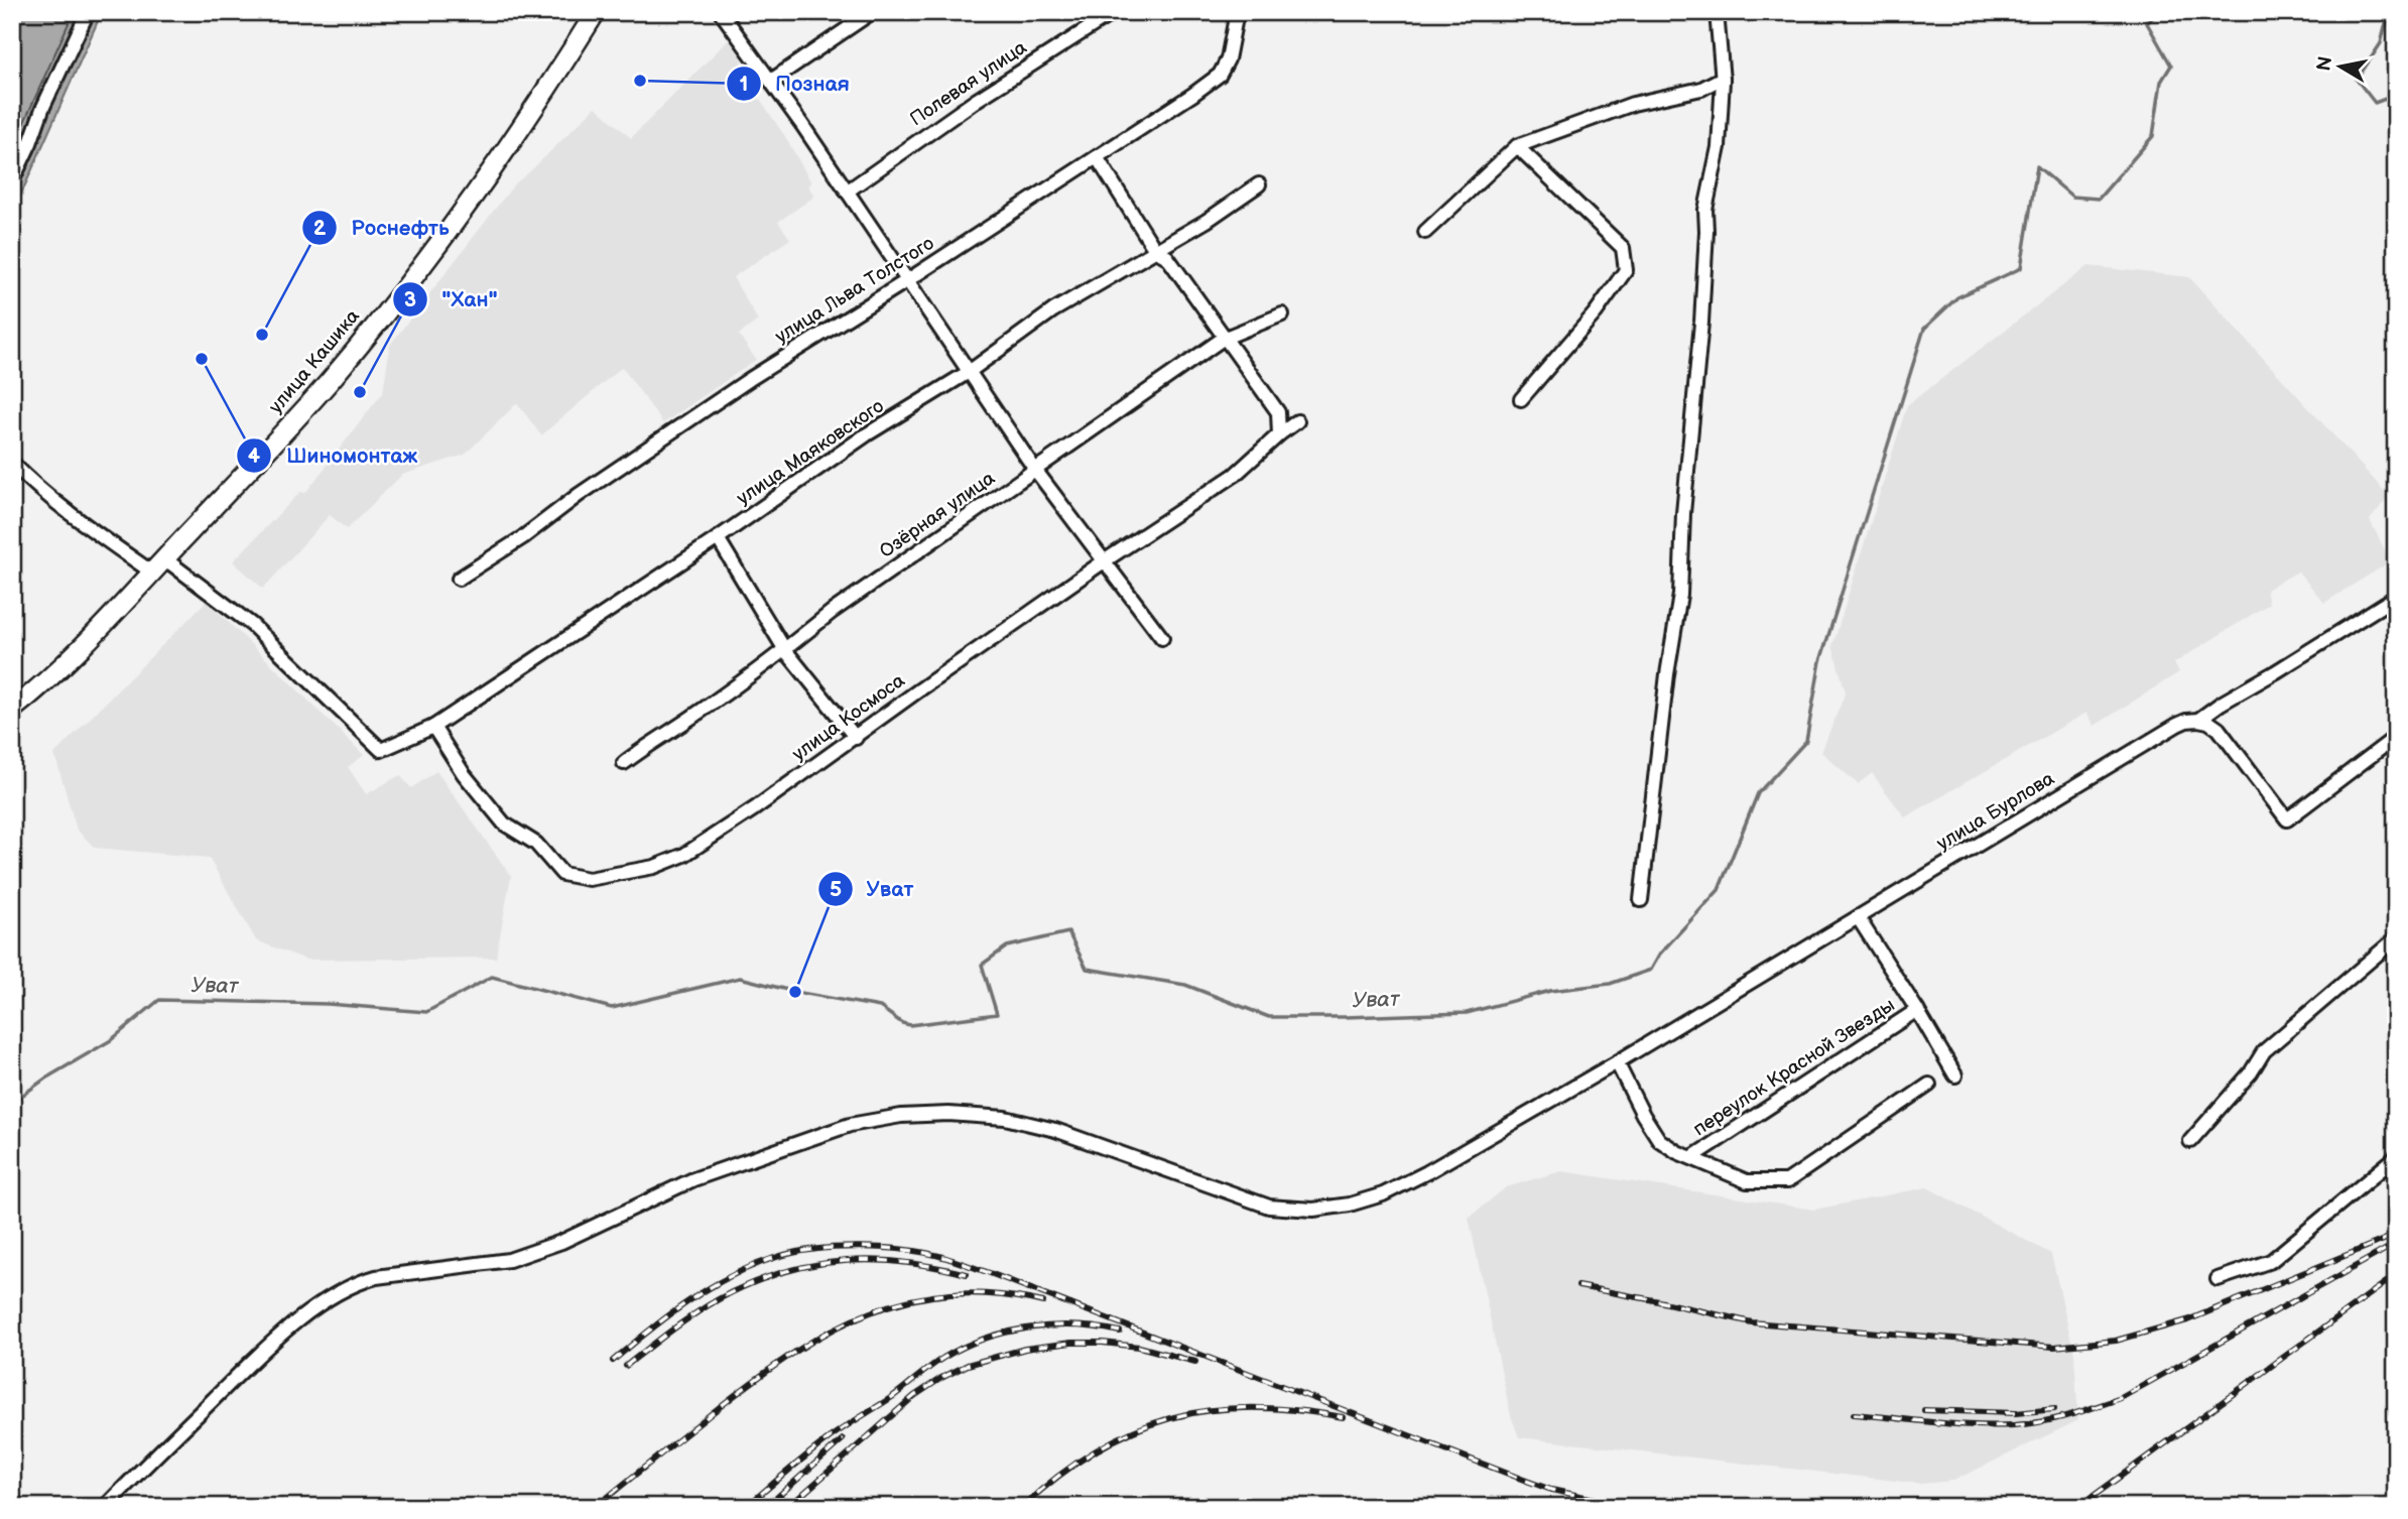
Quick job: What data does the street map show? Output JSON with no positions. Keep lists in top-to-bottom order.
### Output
{
  "streets": {
    "highway": ["улица Кашика"],
    "street": [
      "Полевая улица",
      "улица Льва Толстого",
      "улица Маяковского",
      "Озёрная улица",
      "улица Космоса",
      "улица Бурлова",
      "переулок Красной Звезды"
    ]
  },
  "crossings": [
    ["улица Кашика", "улица Маяковского"],
    ["улица Маяковского", "улица Космоса"]
  ],
  "water": ["Уват"],
  "places": [
    "Позная",
    "Роснефть",
    "Шиномонтаж",
    "\"Хан\"",
    "Уват"
  ],
  "north": "left"
}
